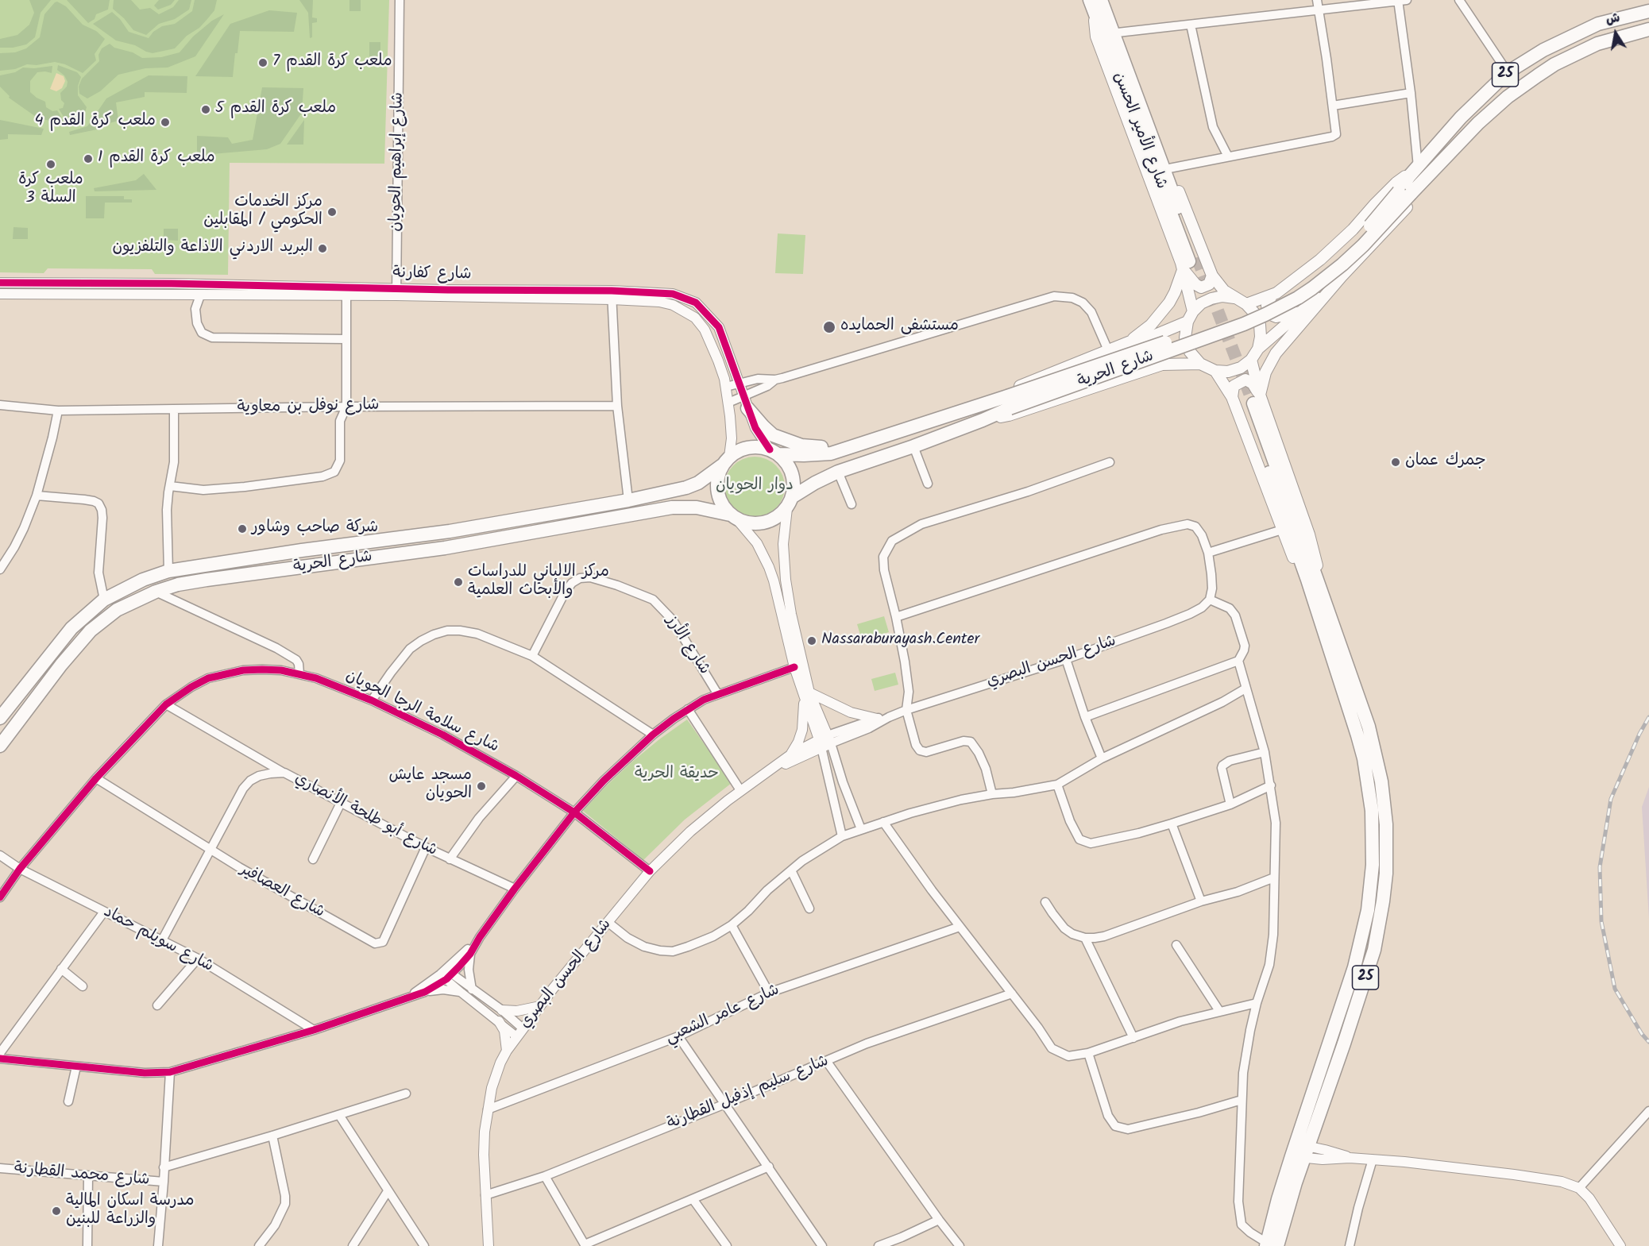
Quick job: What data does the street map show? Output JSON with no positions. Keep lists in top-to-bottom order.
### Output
{
  "streets": {
    "highway": ["25", "شارع الأمير الحسن", "شارع الحرية"],
    "street": [
      "شارع إبراهيم الحويان",
      "شارع كفارنة",
      "شارع نوفل بن معاوية",
      "شارع الأرز",
      "شارع الحسن البصري",
      "شارع سلامة الرجا الحويان",
      "شارع أبو طلحة الأنصاري",
      "شارع العصافير",
      "شارع سويلم حماد",
      "شارع عامر الشعبي",
      "شارع سليم إذفيل القطارنة",
      "شارع محمد القطارنة"
    ]
  },
  "crossings": [
    ["25", "شارع الحرية"],
    ["شارع إبراهيم الحويان", "شارع كفارنة"],
    ["شارع كفارنة", "شارع الحرية"],
    ["شارع الحسن البصري", "شارع سلامة الرجا الحويان"],
    ["شارع الحسن البصري", "شارع عامر الشعبي"],
    ["شارع الحسن البصري", "شارع سليم إذفيل القطارنة"],
    ["شارع سلامة الرجا الحويان", "شارع العصافير"],
    ["شارع سلامة الرجا الحويان", "شارع سويلم حماد"],
    ["شارع أبو طلحة الأنصاري", "شارع العصافير"],
    ["شارع أبو طلحة الأنصاري", "شارع سويلم حماد"]
  ],
  "parks": ["دوار الحويان", "حديقة الحرية"],
  "places": [
    "ملعب كرة القدم 7",
    "ملعب كرة القدم 5",
    "ملعب كرة القدم 4",
    "ملعب كرة القدم 1",
    "ملعب كرة السلة 3",
    "مركز الخدمات الحكومي / المقابلين",
    "البريد الاردني الاذاعة والتلفزيون",
    "مستشفى الحمايده",
    "جمرك عمان",
    "شركة صاحب وشاور",
    "مركز الالباني للدراسات والأبحاث العلمية",
    "Nassaraburayash.Center",
    "مسجد عايش الحويان",
    "مدرسة اسكان المالية والزراعة للبنين"
  ],
  "north": "top"
}
